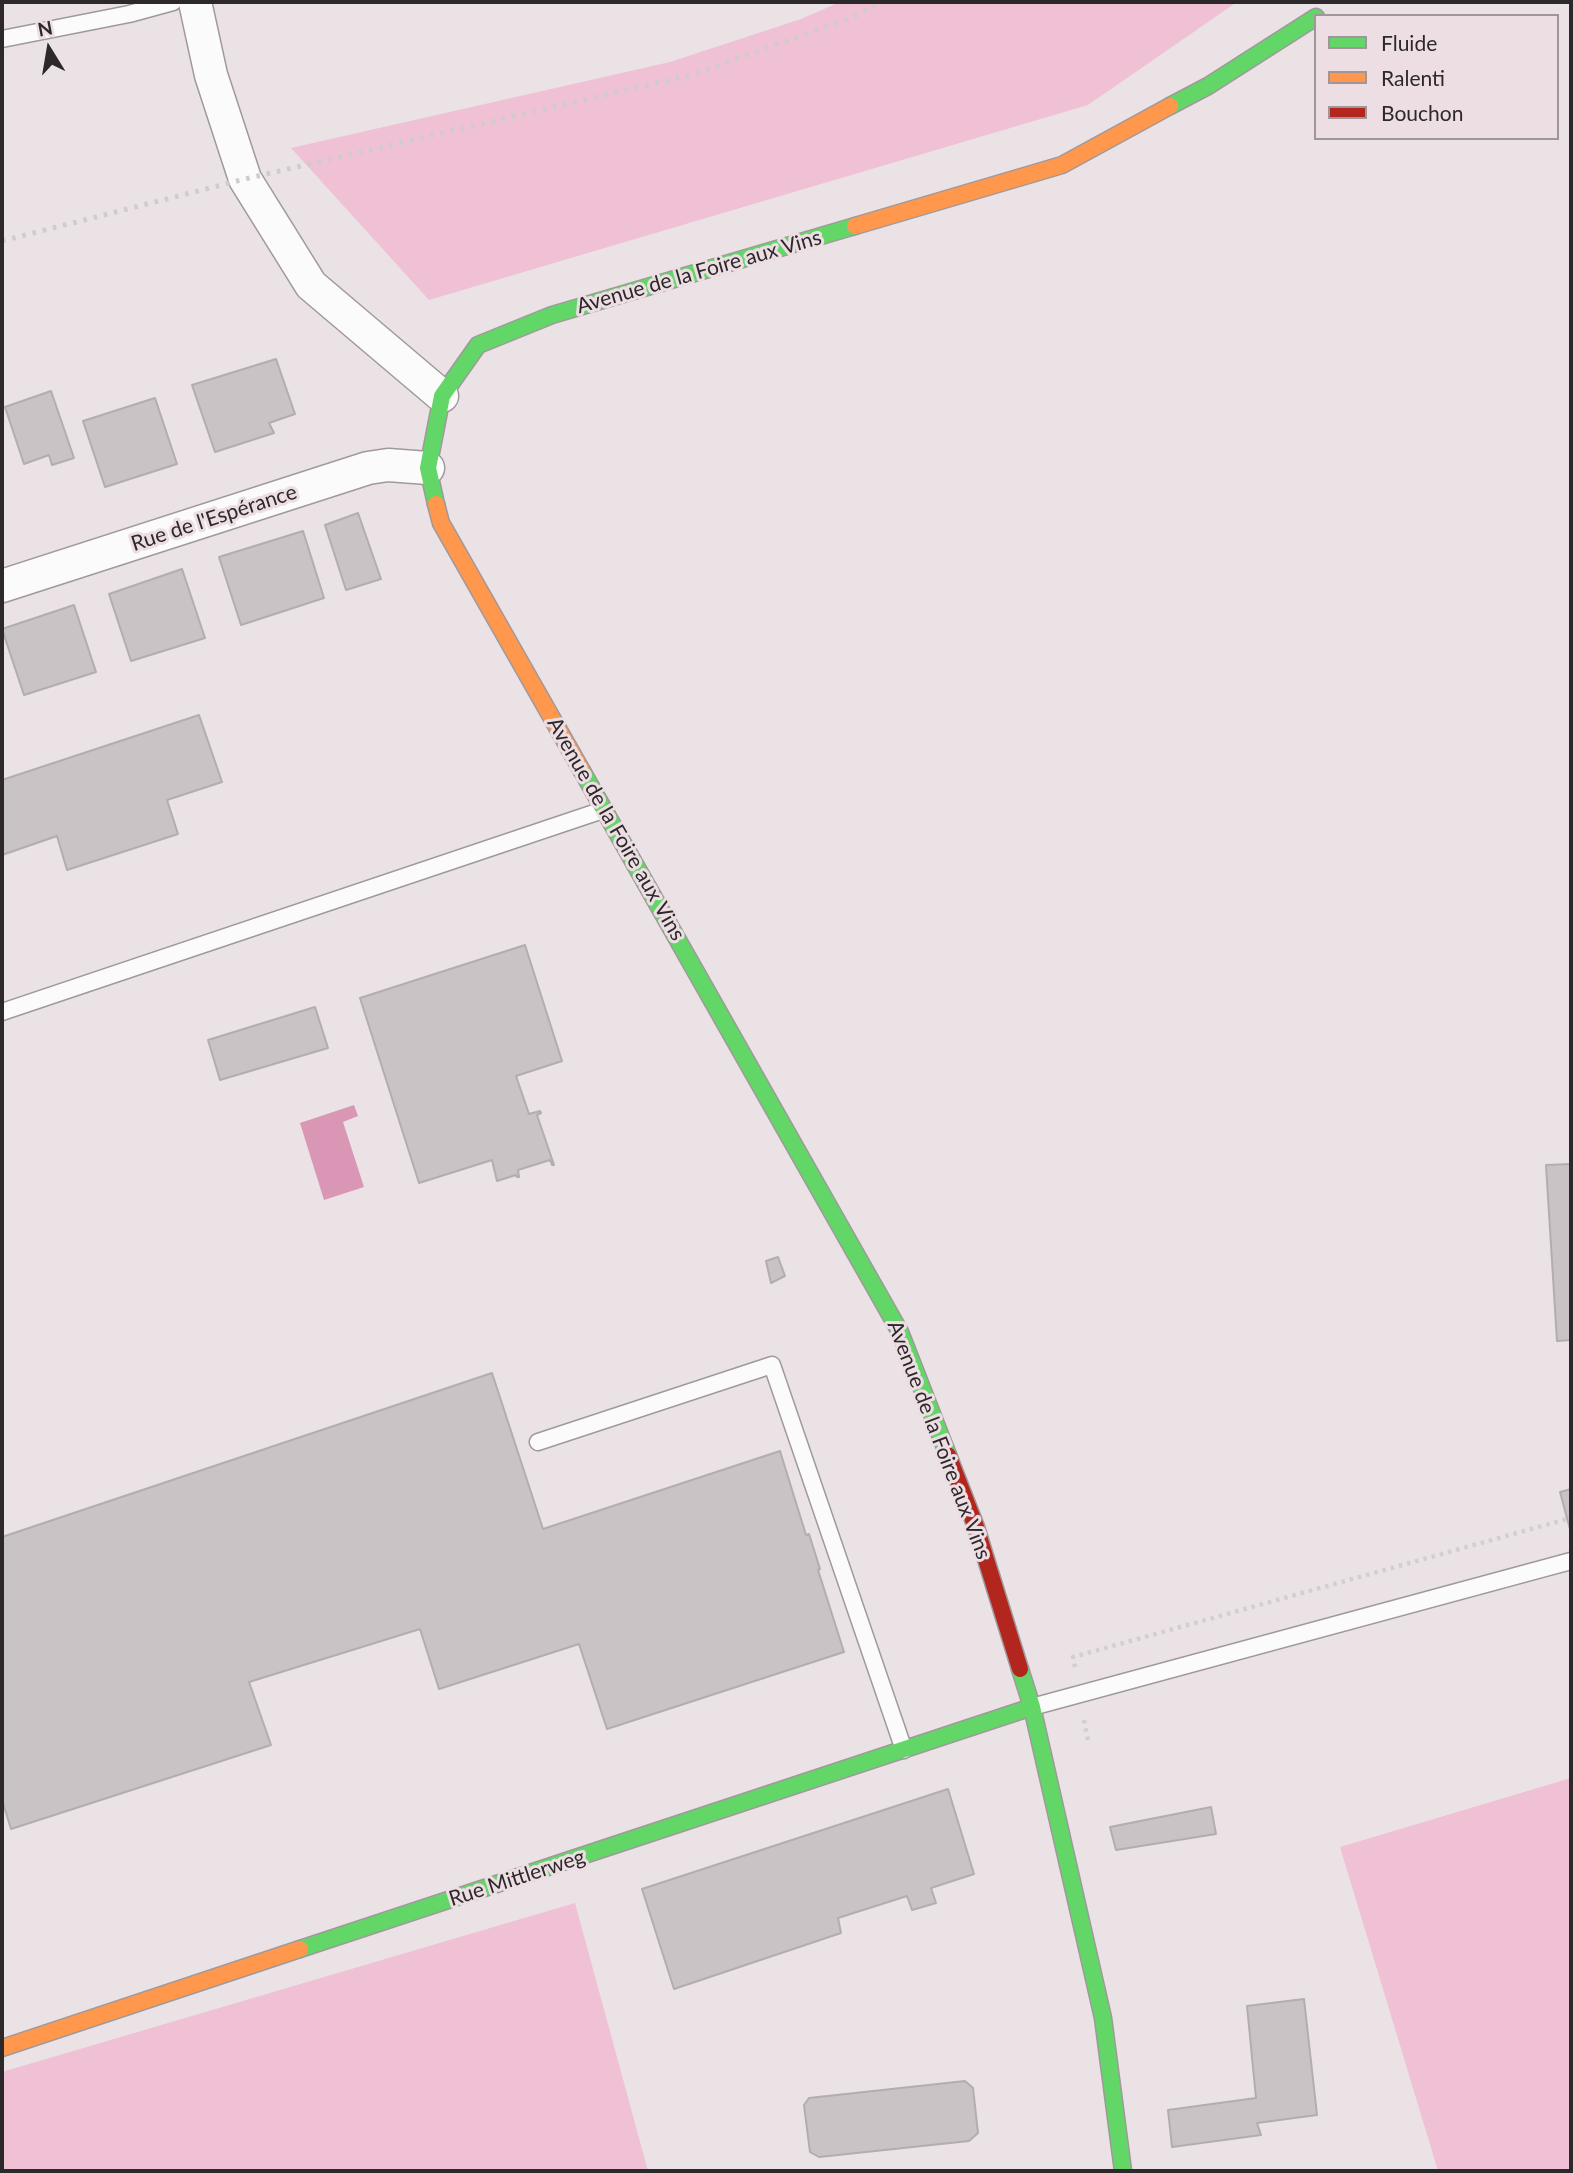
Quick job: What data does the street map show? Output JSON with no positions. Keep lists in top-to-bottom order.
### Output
{
  "streets": {
    "street": ["Avenue de la Foire aux Vins", "Rue de l'Espérance", "Rue Mittlerweg"]
  },
  "crossings": [
    ["Avenue de la Foire aux Vins", "Rue de l'Espérance"],
    ["Avenue de la Foire aux Vins", "Rue Mittlerweg"]
  ],
  "legend": ["Fluide", "Ralenti", "Bouchon"],
  "north": "top"
}
